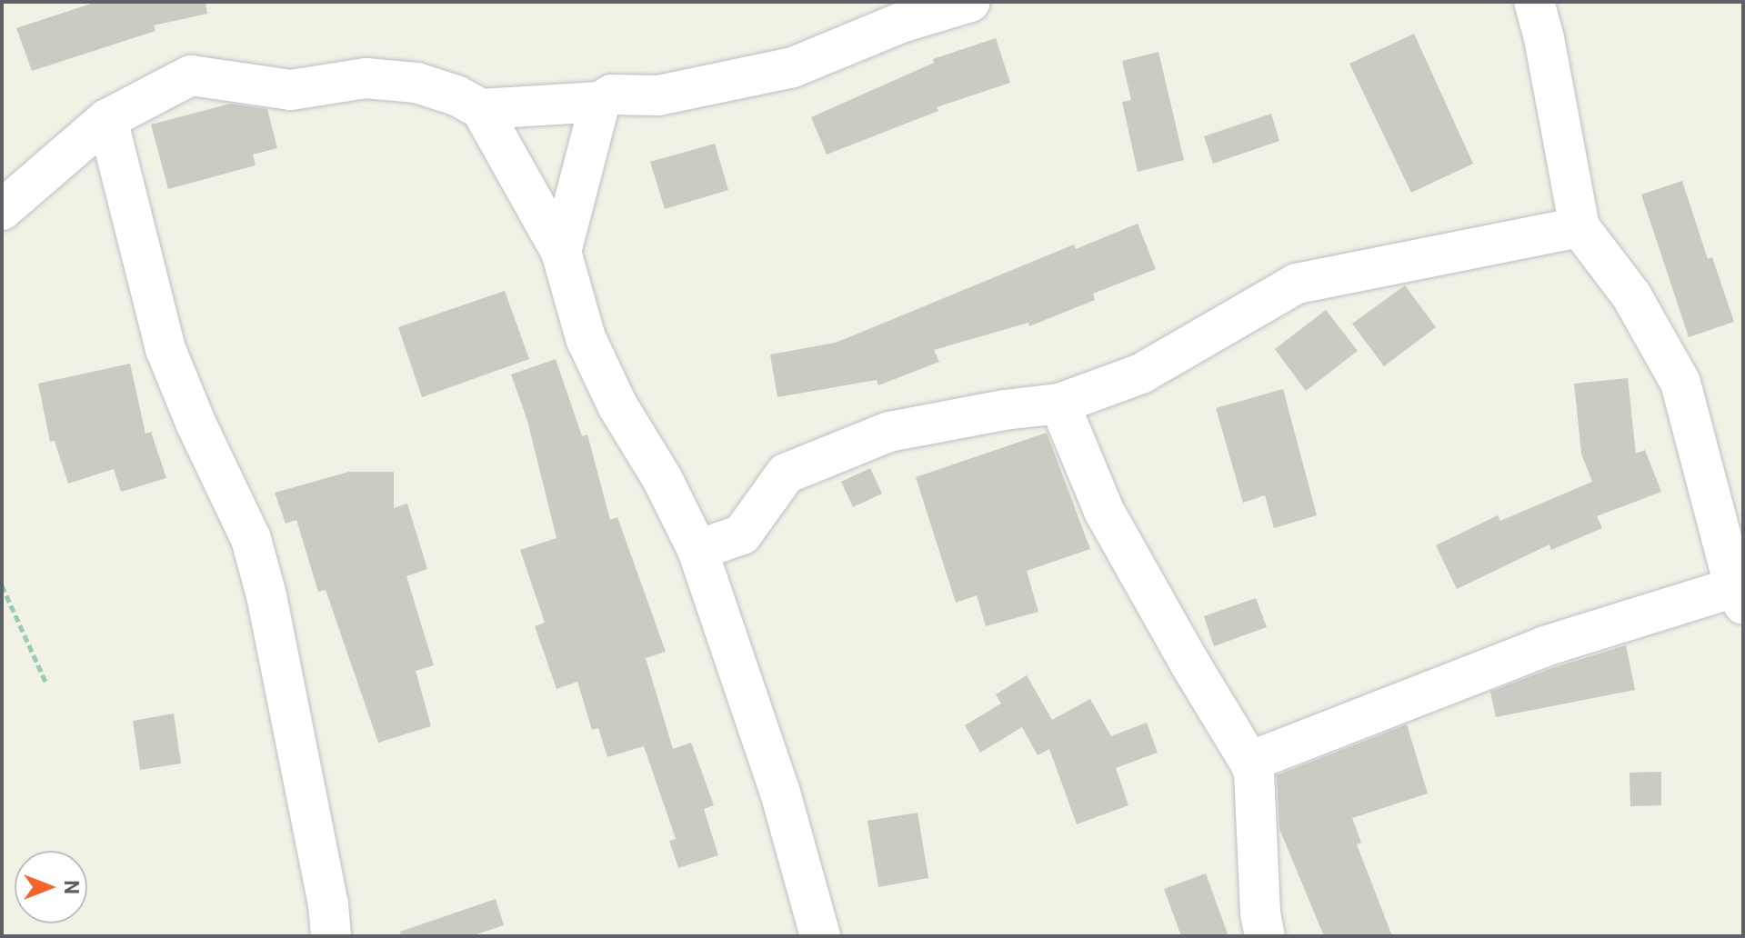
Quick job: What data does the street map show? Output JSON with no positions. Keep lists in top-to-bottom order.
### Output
{
  "north": "right"
}
